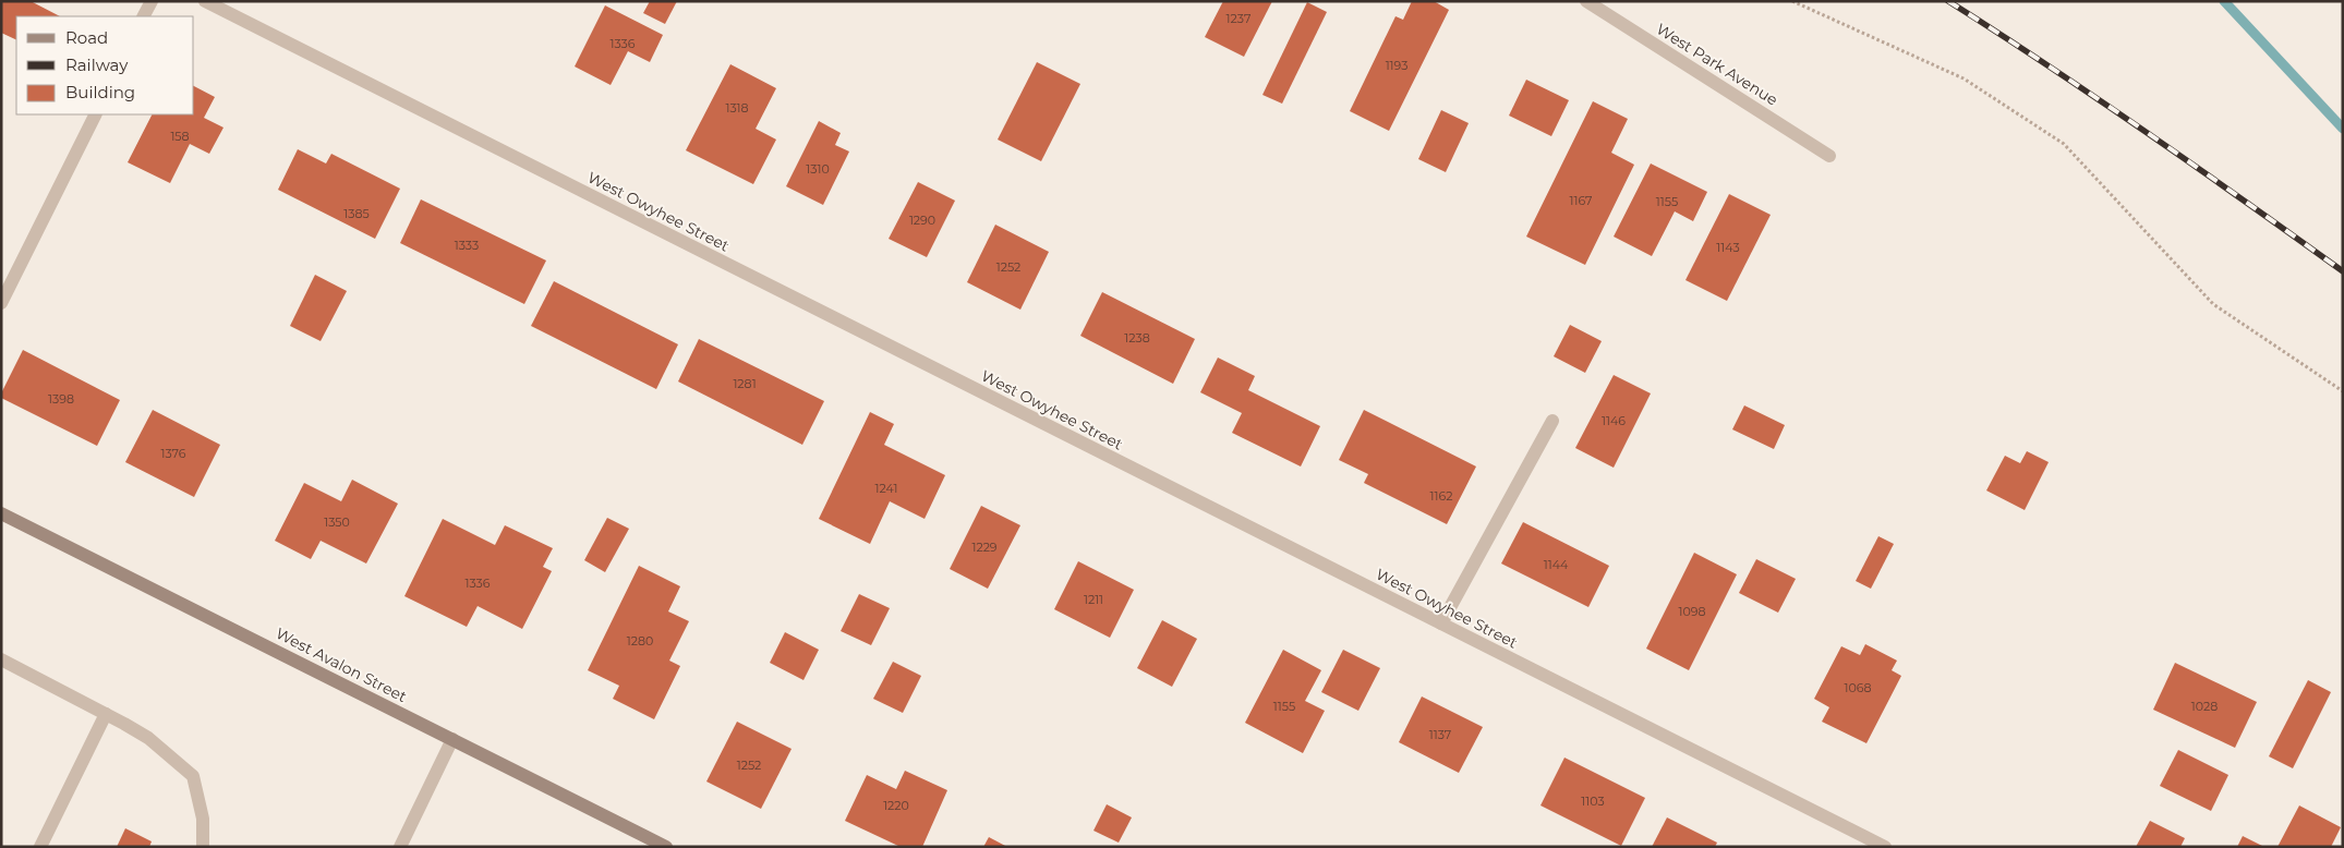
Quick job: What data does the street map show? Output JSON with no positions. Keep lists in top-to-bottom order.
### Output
{
  "streets": {
    "main road": ["West Avalon Street"],
    "street": ["West Park Avenue", "West Owyhee Street"]
  },
  "house_numbers": [
    "1237",
    "1336",
    "1193",
    "1318",
    "158",
    "1310",
    "1167",
    "1155",
    "1385",
    "1290",
    "1333",
    "1143",
    "1252",
    "1238",
    "1281",
    "1398",
    "1146",
    "1376",
    "1241",
    "1162",
    "1350",
    "1229",
    "1144",
    "1336",
    "1211",
    "1098",
    "1280",
    "1068",
    "1155",
    "1028",
    "1137",
    "1252",
    "1103",
    "1220"
  ],
  "legend": ["Road", "Railway", "Building"]
}
